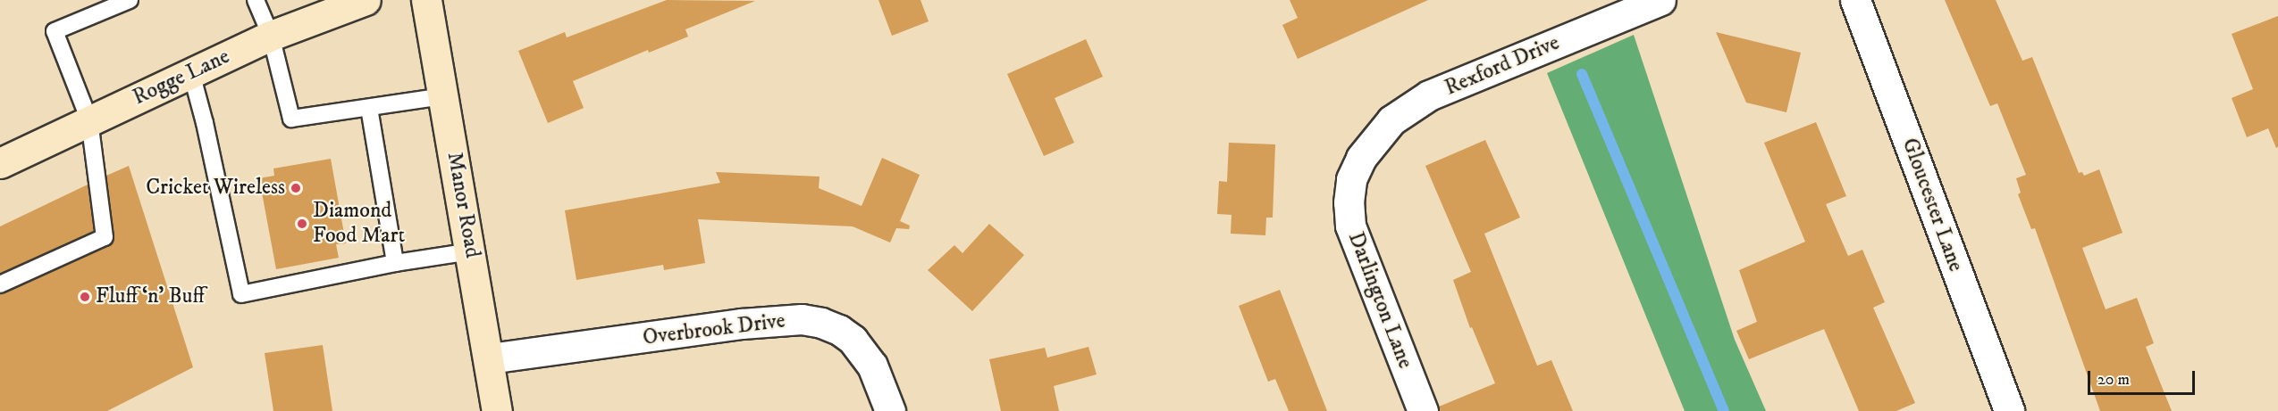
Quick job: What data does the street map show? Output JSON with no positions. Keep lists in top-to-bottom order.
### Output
{
  "streets": {
    "main road": ["Rogge Lane", "Manor Road"],
    "street": [
      "Rexford Drive",
      "Gloucester Lane",
      "Darlington Lane",
      "Overbrook Drive"
    ]
  },
  "crossings": [
    ["Rexford Drive", "Darlington Lane"],
    ["Manor Road", "Overbrook Drive"]
  ],
  "places": ["Cricket Wireless", "Diamond Food Mart", "Fluff ‘n’ Buff"],
  "scale_bar": "20 m"
}
